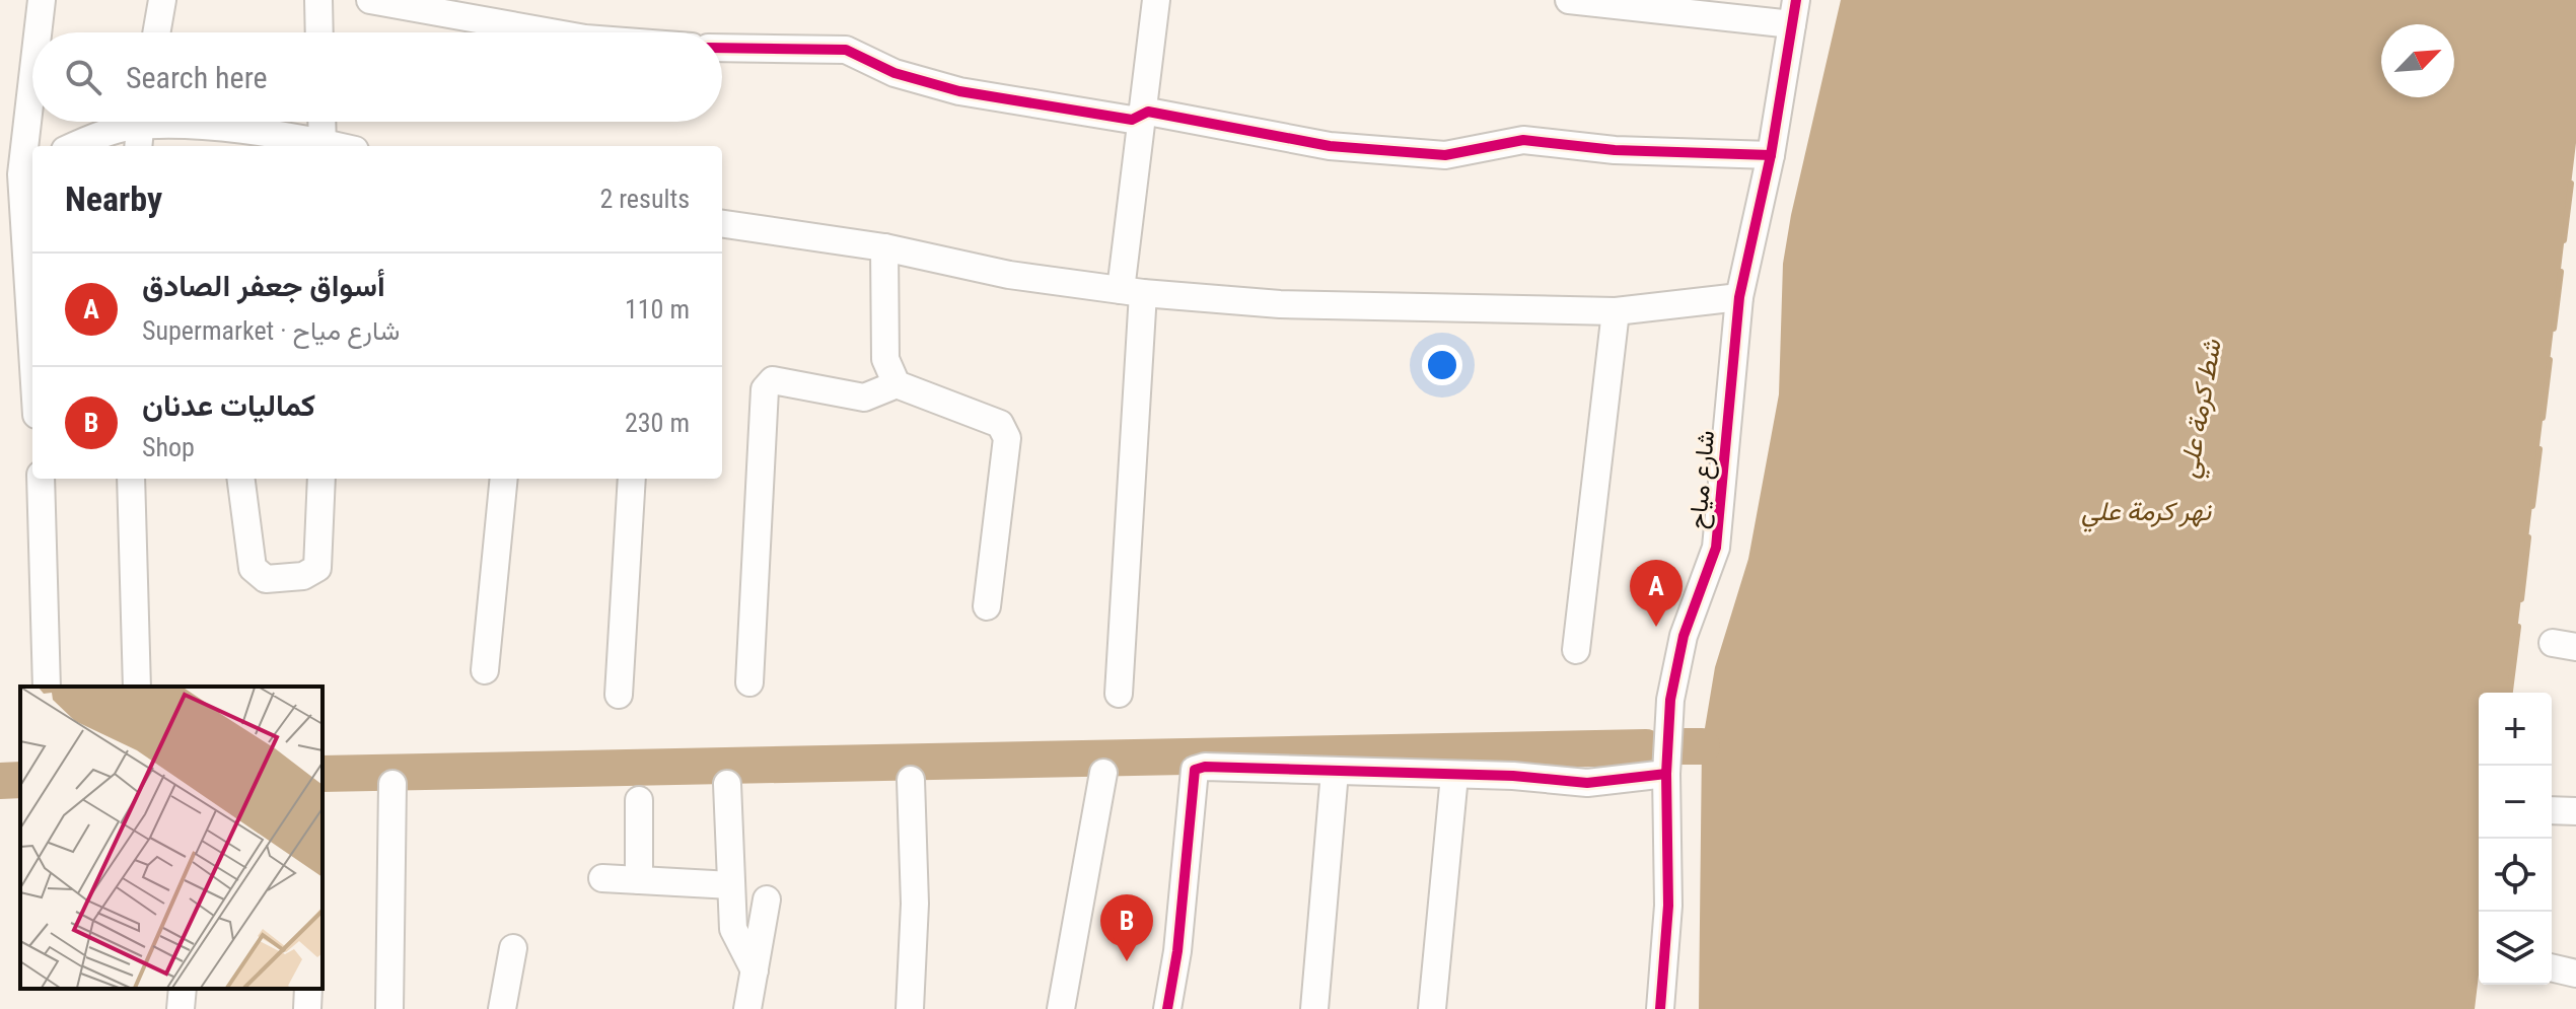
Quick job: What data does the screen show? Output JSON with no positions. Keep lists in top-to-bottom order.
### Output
{
  "streets": {
    "street": ["شارع مياح"]
  },
  "water": ["شط كرمة علي", "نهر كرمة علي"],
  "north": "top right",
  "page": {
    "search": "Search here",
    "heading": ["Nearby", "2 results"],
    "list": [
      {
        "mark": "A",
        "name": "أسواق جعفر الصادق",
        "note": "Supermarket · شارع مياح",
        "value": "110 m"
      },
      {
        "mark": "B",
        "name": "كماليات عدنان",
        "note": "Shop",
        "value": "230 m"
      }
    ],
    "pins": ["A", "B"],
    "map_buttons": ["+", "−"]
  }
}
